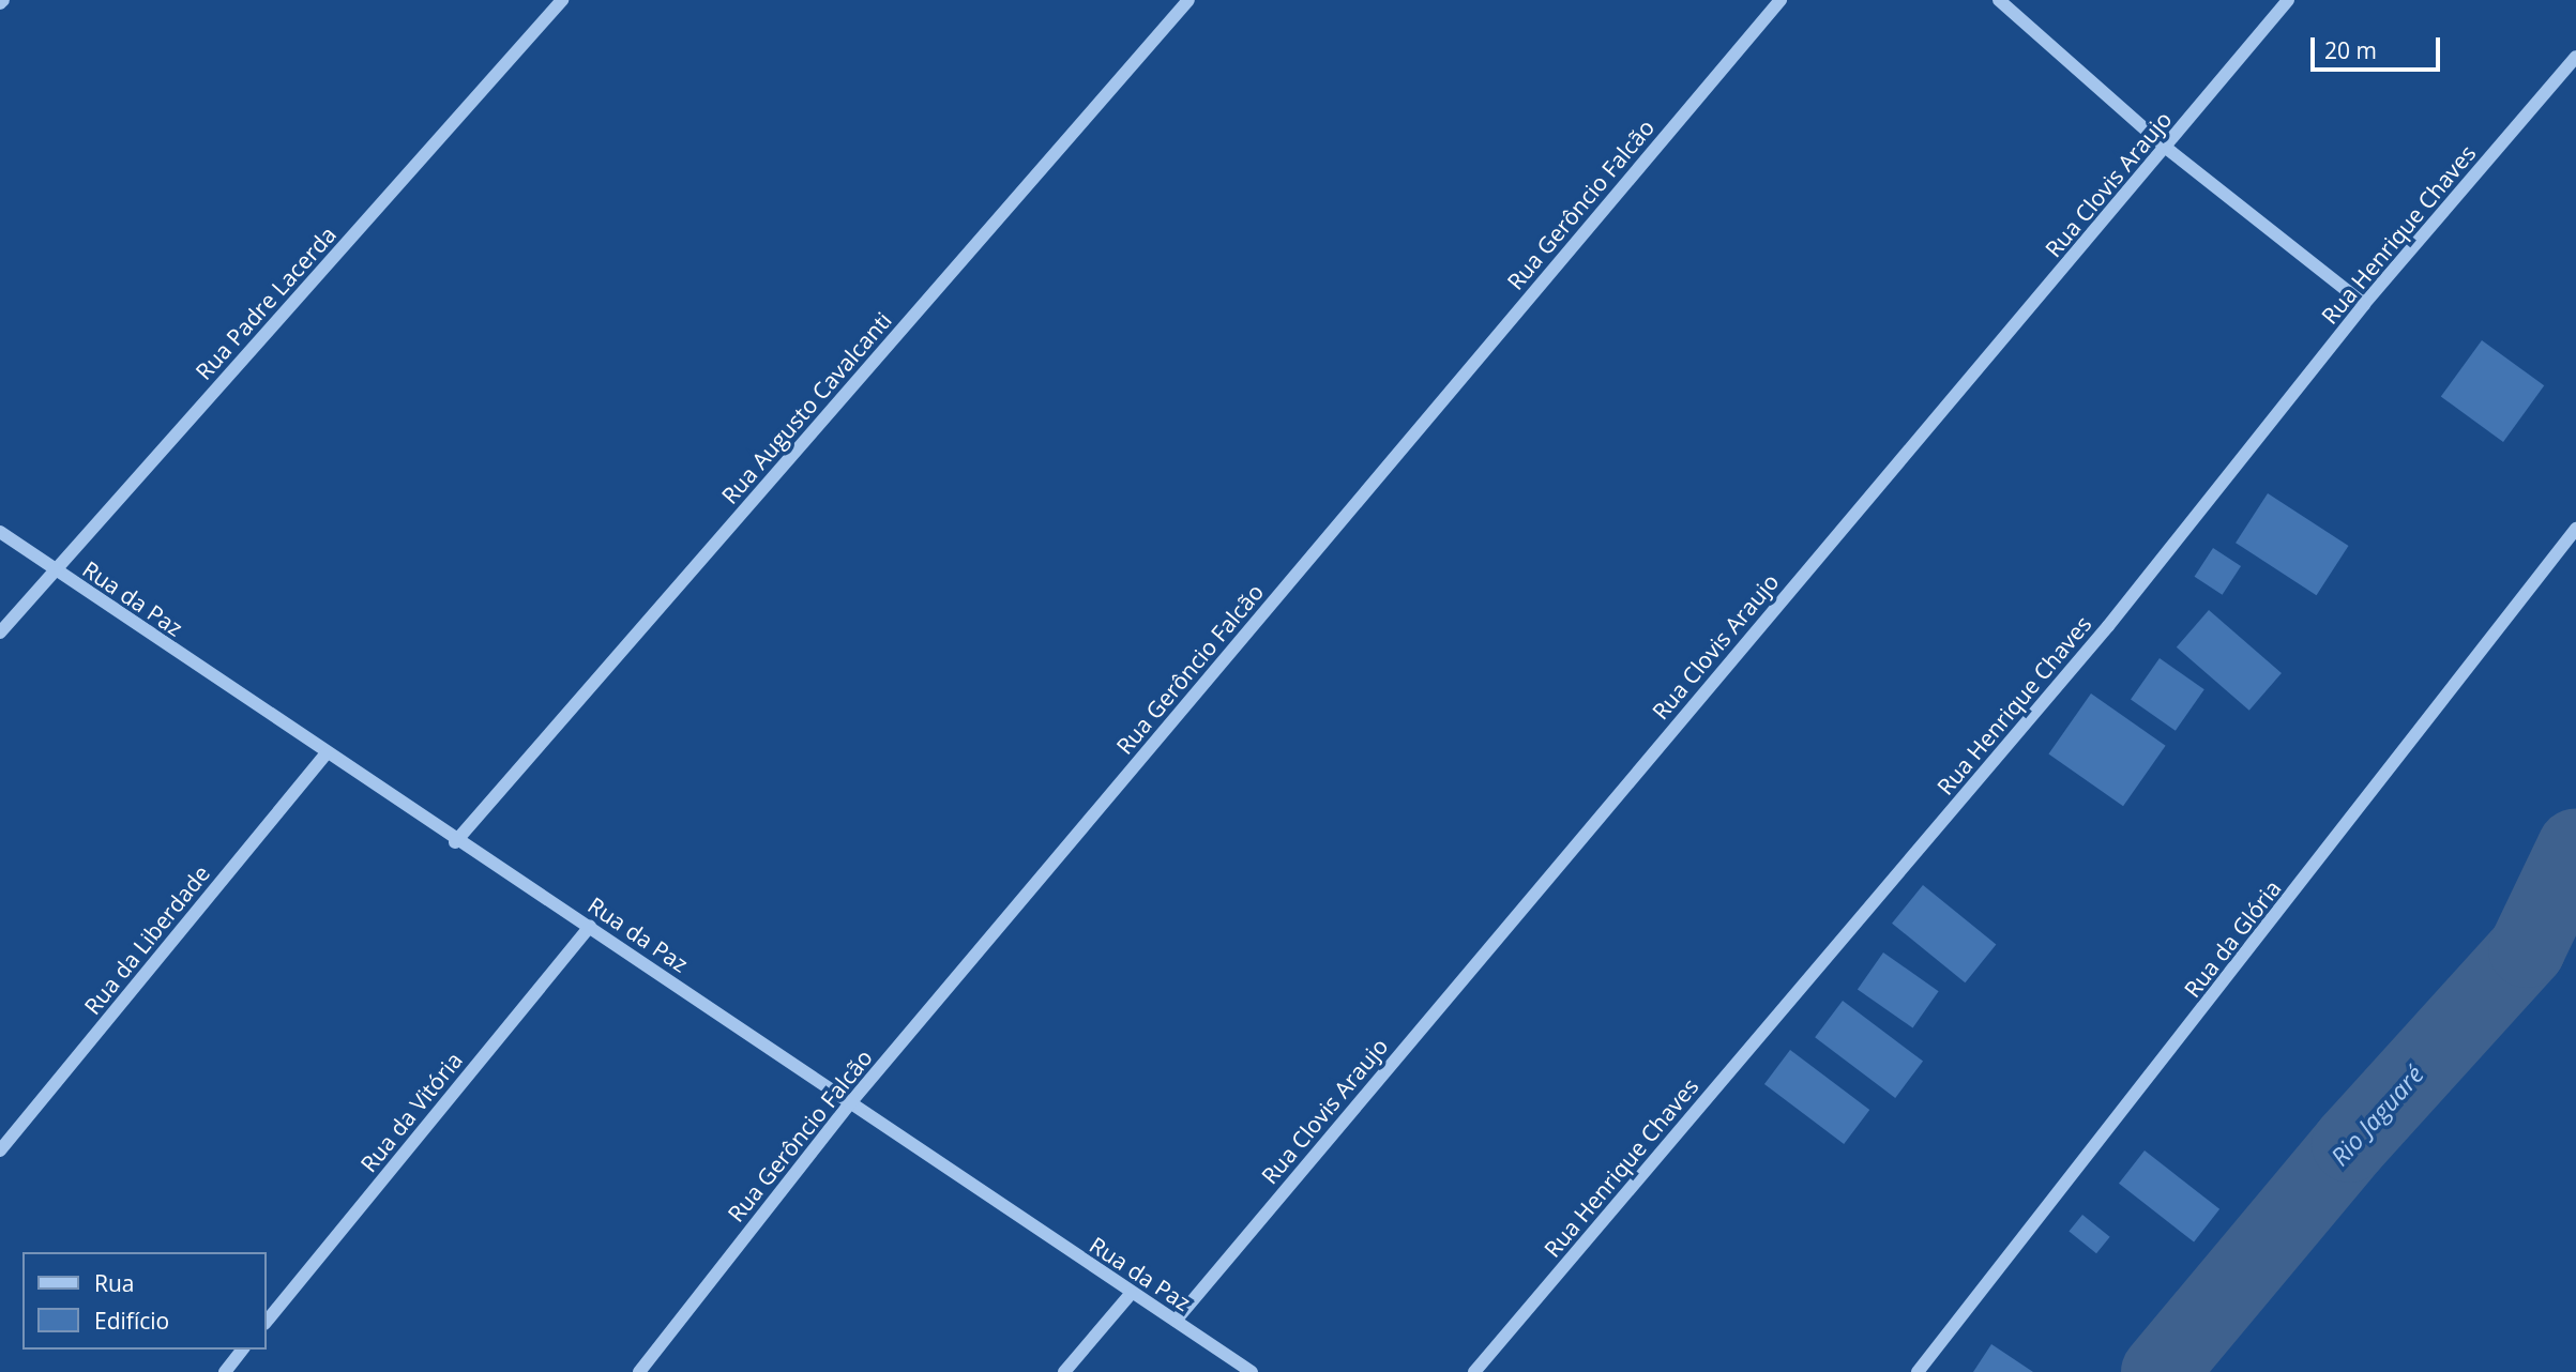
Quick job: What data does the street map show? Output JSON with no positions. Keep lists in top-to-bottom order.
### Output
{
  "streets": {
    "street": [
      "Rua Clovis Araujo",
      "Rua Gerôncio Falcão",
      "Rua Henrique Chaves",
      "Rua Padre Lacerda",
      "Rua Augusto Cavalcanti",
      "Rua da Paz",
      "Rua da Glória",
      "Rua da Liberdade",
      "Rua da Vitória"
    ]
  },
  "crossings": [
    ["Rua Clovis Araujo", "Rua da Paz"],
    ["Rua Gerôncio Falcão", "Rua da Paz"],
    ["Rua Padre Lacerda", "Rua da Paz"],
    ["Rua Augusto Cavalcanti", "Rua da Paz"],
    ["Rua da Paz", "Rua da Liberdade"],
    ["Rua da Paz", "Rua da Vitória"]
  ],
  "water": ["Rio Jaguaré"],
  "legend": ["Rua", "Edifício"],
  "scale_bar": "20 m"
}
